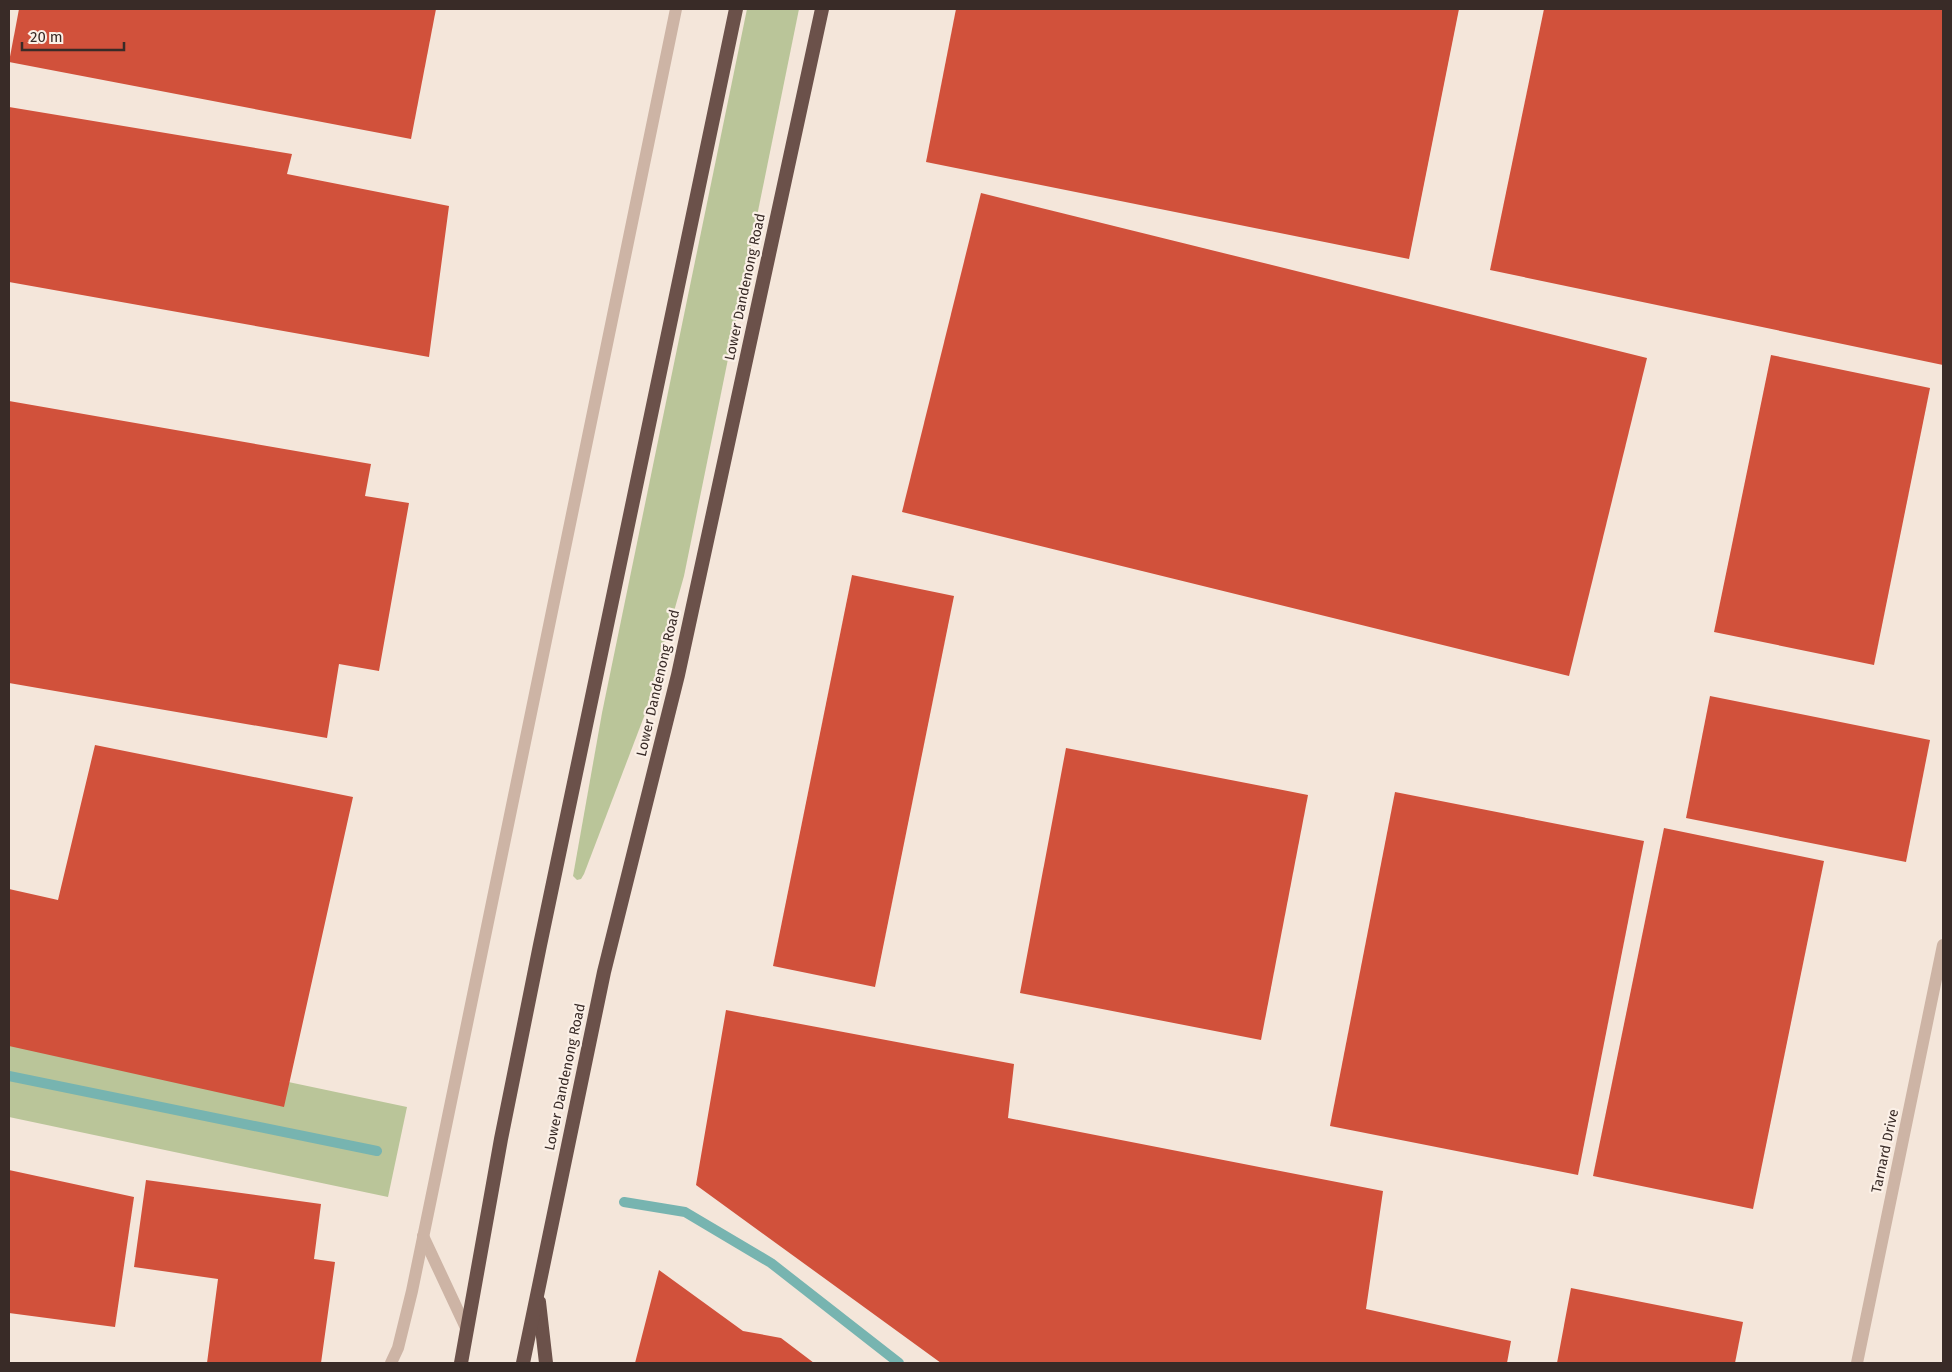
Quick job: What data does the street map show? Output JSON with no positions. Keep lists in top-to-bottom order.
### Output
{
  "streets": {
    "highway": ["Lower Dandenong Road"],
    "street": ["Tarnard Drive"]
  },
  "scale_bar": "20 m"
}
